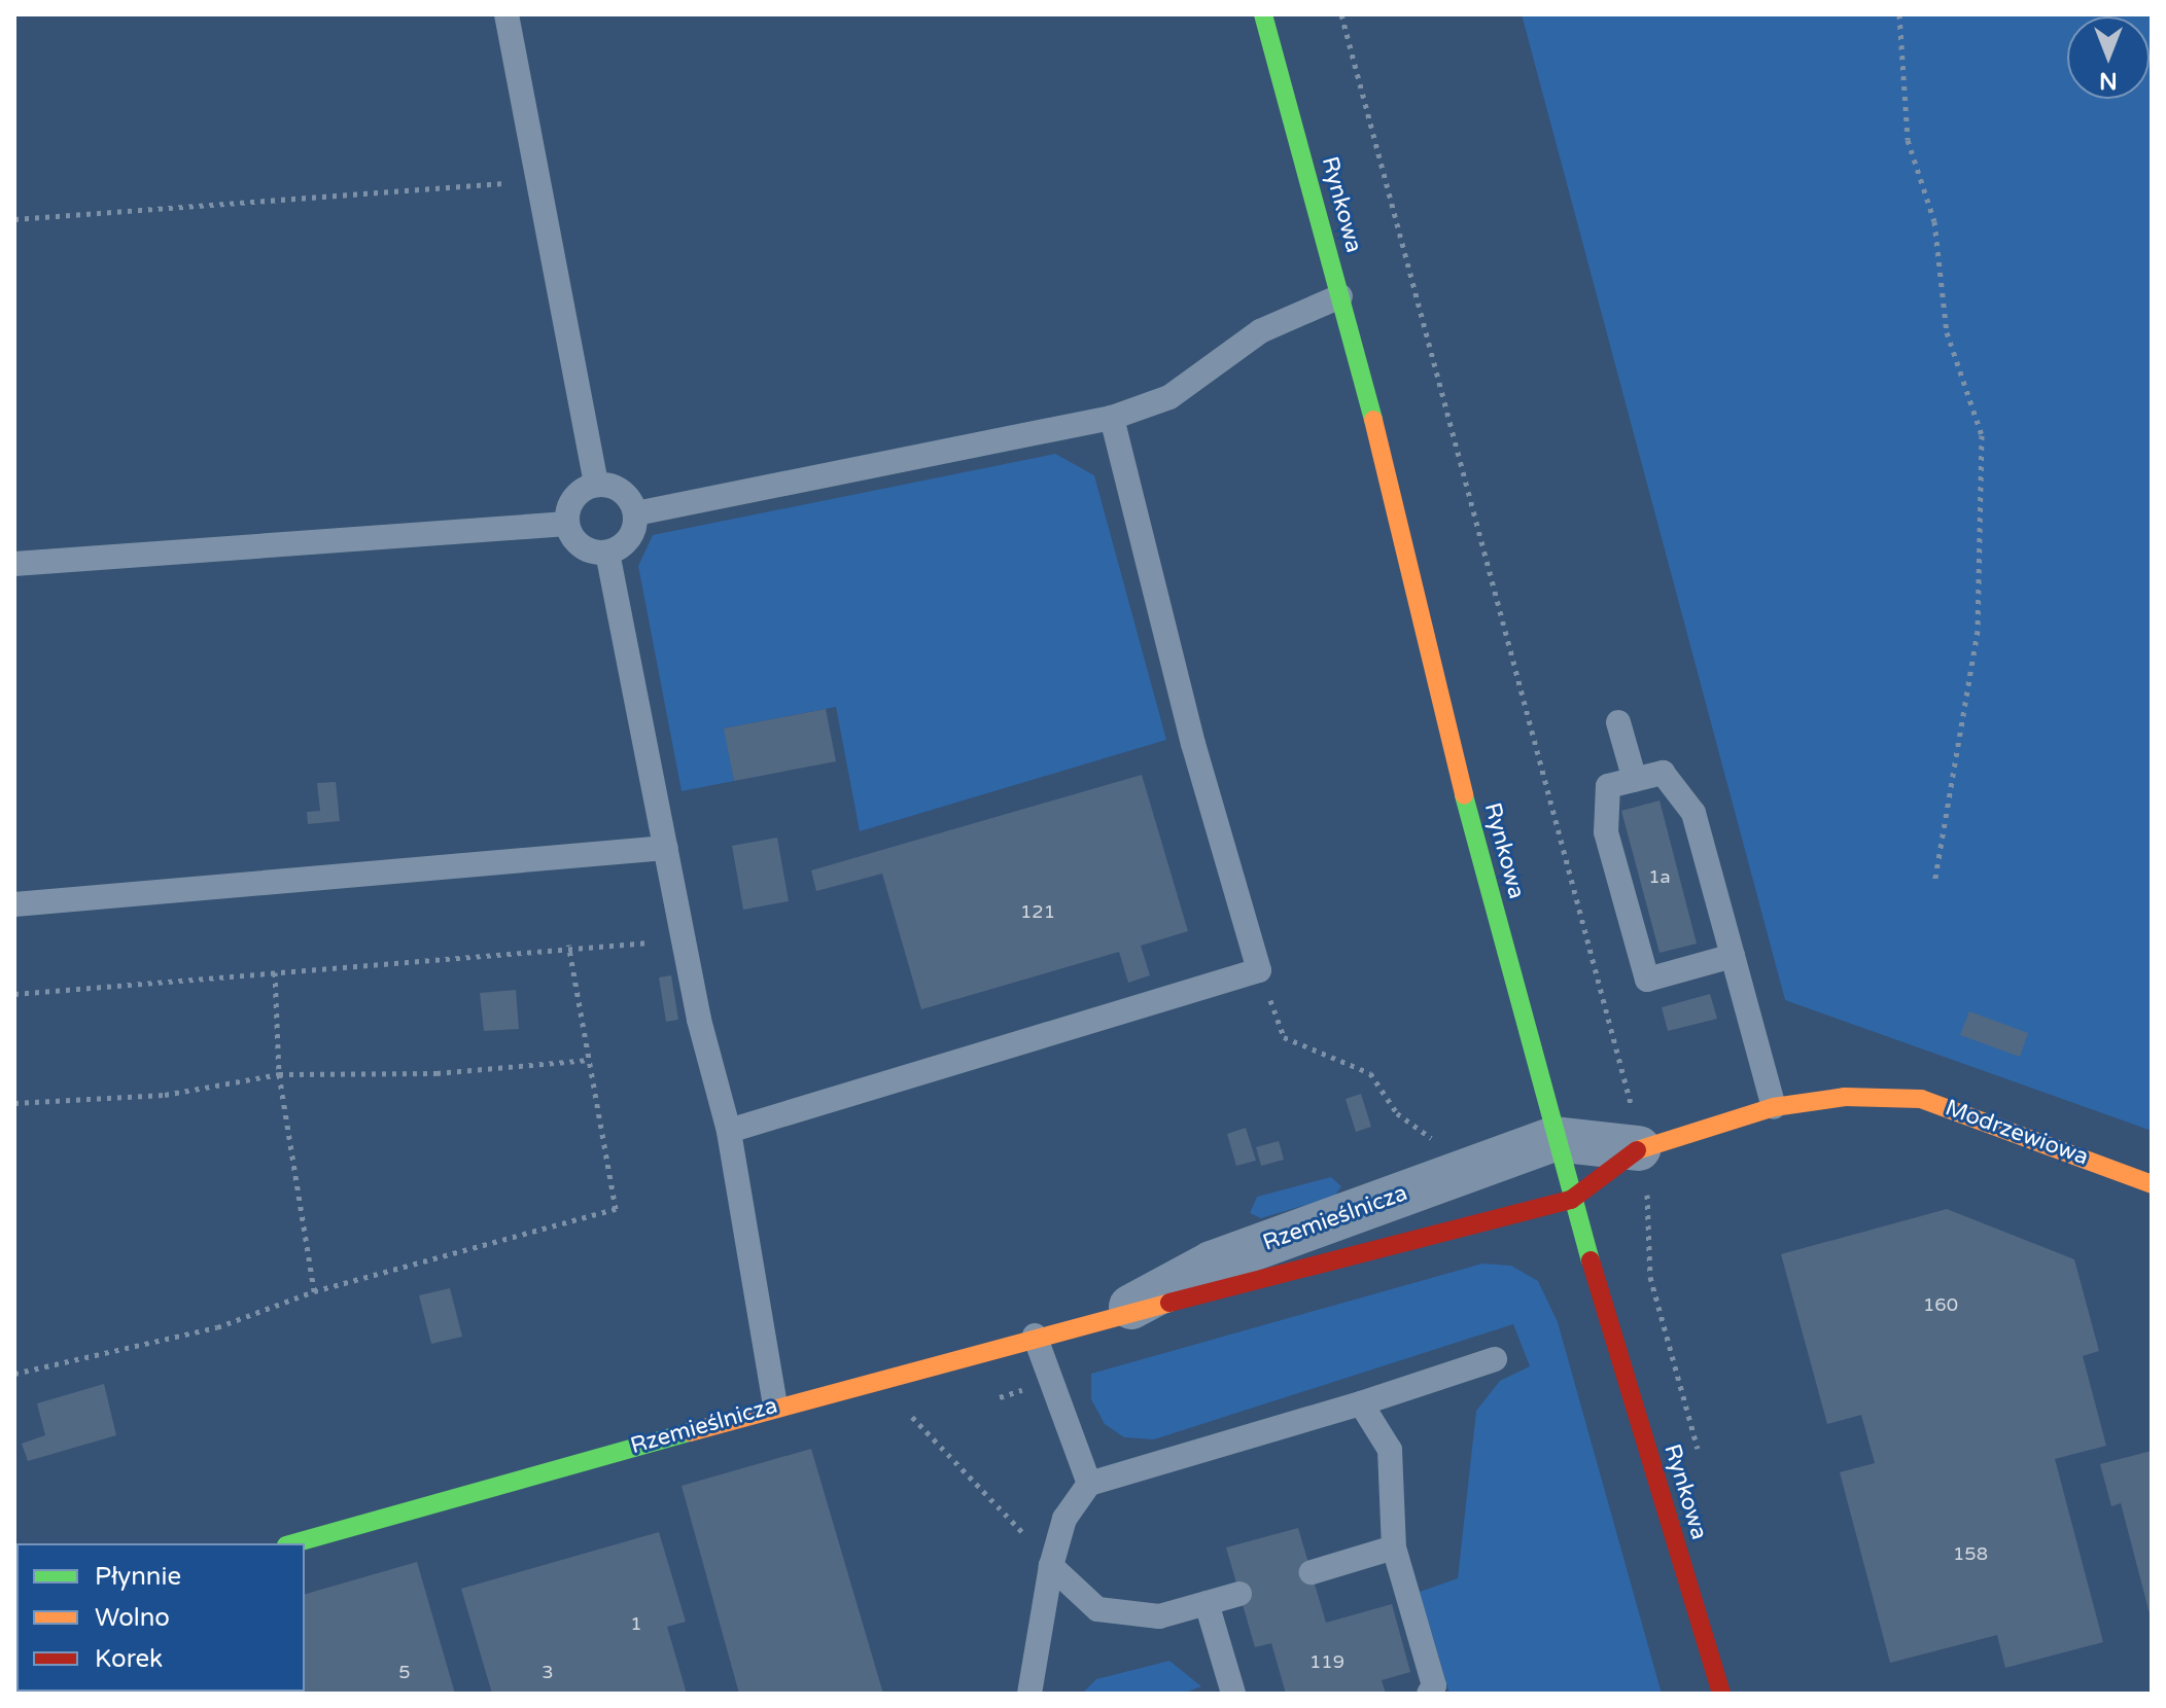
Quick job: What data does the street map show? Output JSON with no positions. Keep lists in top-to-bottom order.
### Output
{
  "streets": {
    "street": ["Rynkowa", "Modrzewiowa", "Rzemieślnicza"]
  },
  "crossings": [
    ["Rynkowa", "Modrzewiowa"],
    ["Rynkowa", "Rzemieślnicza"],
    ["Modrzewiowa", "Rzemieślnicza"]
  ],
  "house_numbers": [
    "1a",
    "121",
    "160",
    "158",
    "1",
    "119",
    "5",
    "3"
  ],
  "legend": ["Płynnie", "Wolno", "Korek"],
  "north": "bottom"
}
